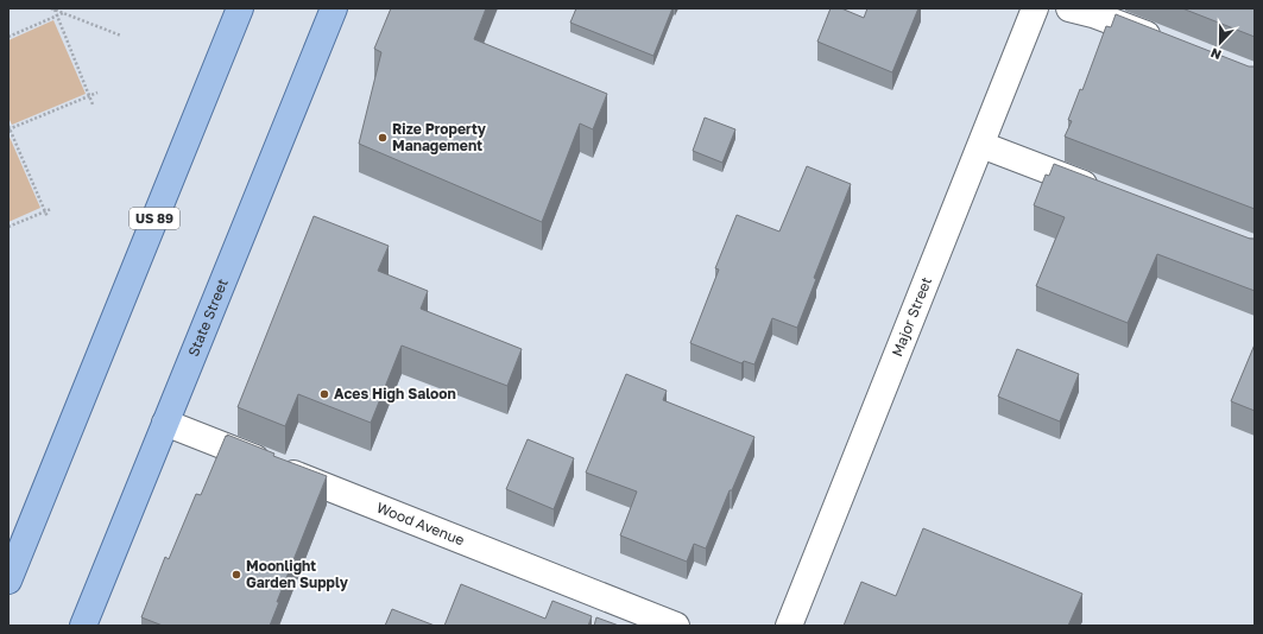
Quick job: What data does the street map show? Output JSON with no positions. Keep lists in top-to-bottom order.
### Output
{
  "streets": {
    "main road": ["US 89", "State Street"],
    "street": ["Major Street", "Wood Avenue"]
  },
  "crossings": [
    ["State Street", "Wood Avenue"]
  ],
  "places": ["Rize Property Management", "Aces High Saloon", "Moonlight Garden Supply"],
  "north": "bottom"
}
